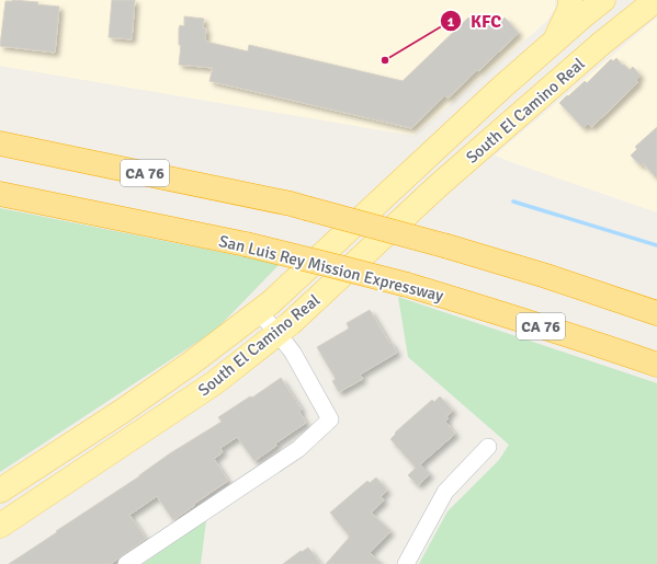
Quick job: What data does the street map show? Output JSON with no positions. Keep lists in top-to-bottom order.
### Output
{
  "streets": {
    "highway": ["CA 76", "San Luis Rey Mission Expressway"],
    "main road": ["South El Camino Real"]
  },
  "places": ["KFC"]
}
